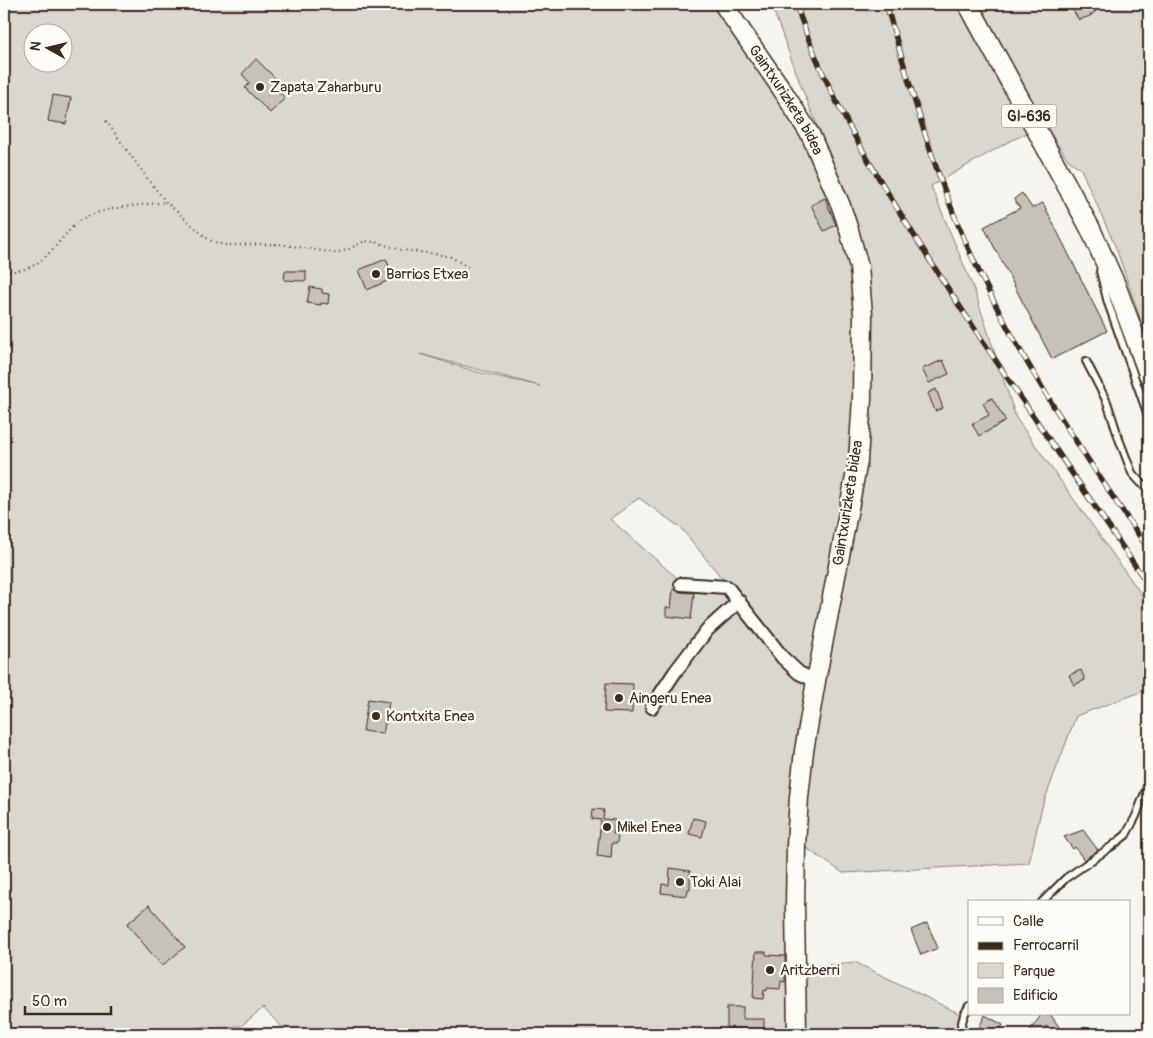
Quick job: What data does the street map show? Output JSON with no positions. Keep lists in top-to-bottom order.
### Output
{
  "streets": {
    "main road": ["Gaintxurizketa bidea", "GI-636"]
  },
  "places": [
    "Zapata Zaharburu",
    "Barrios Etxea",
    "Aingeru Enea",
    "Kontxita Enea",
    "Mikel Enea",
    "Toki Alai",
    "Aritzberri"
  ],
  "legend": [
    "Calle",
    "Ferrocarril",
    "Parque",
    "Edificio"
  ],
  "scale_bar": "50 m",
  "north": "left"
}
